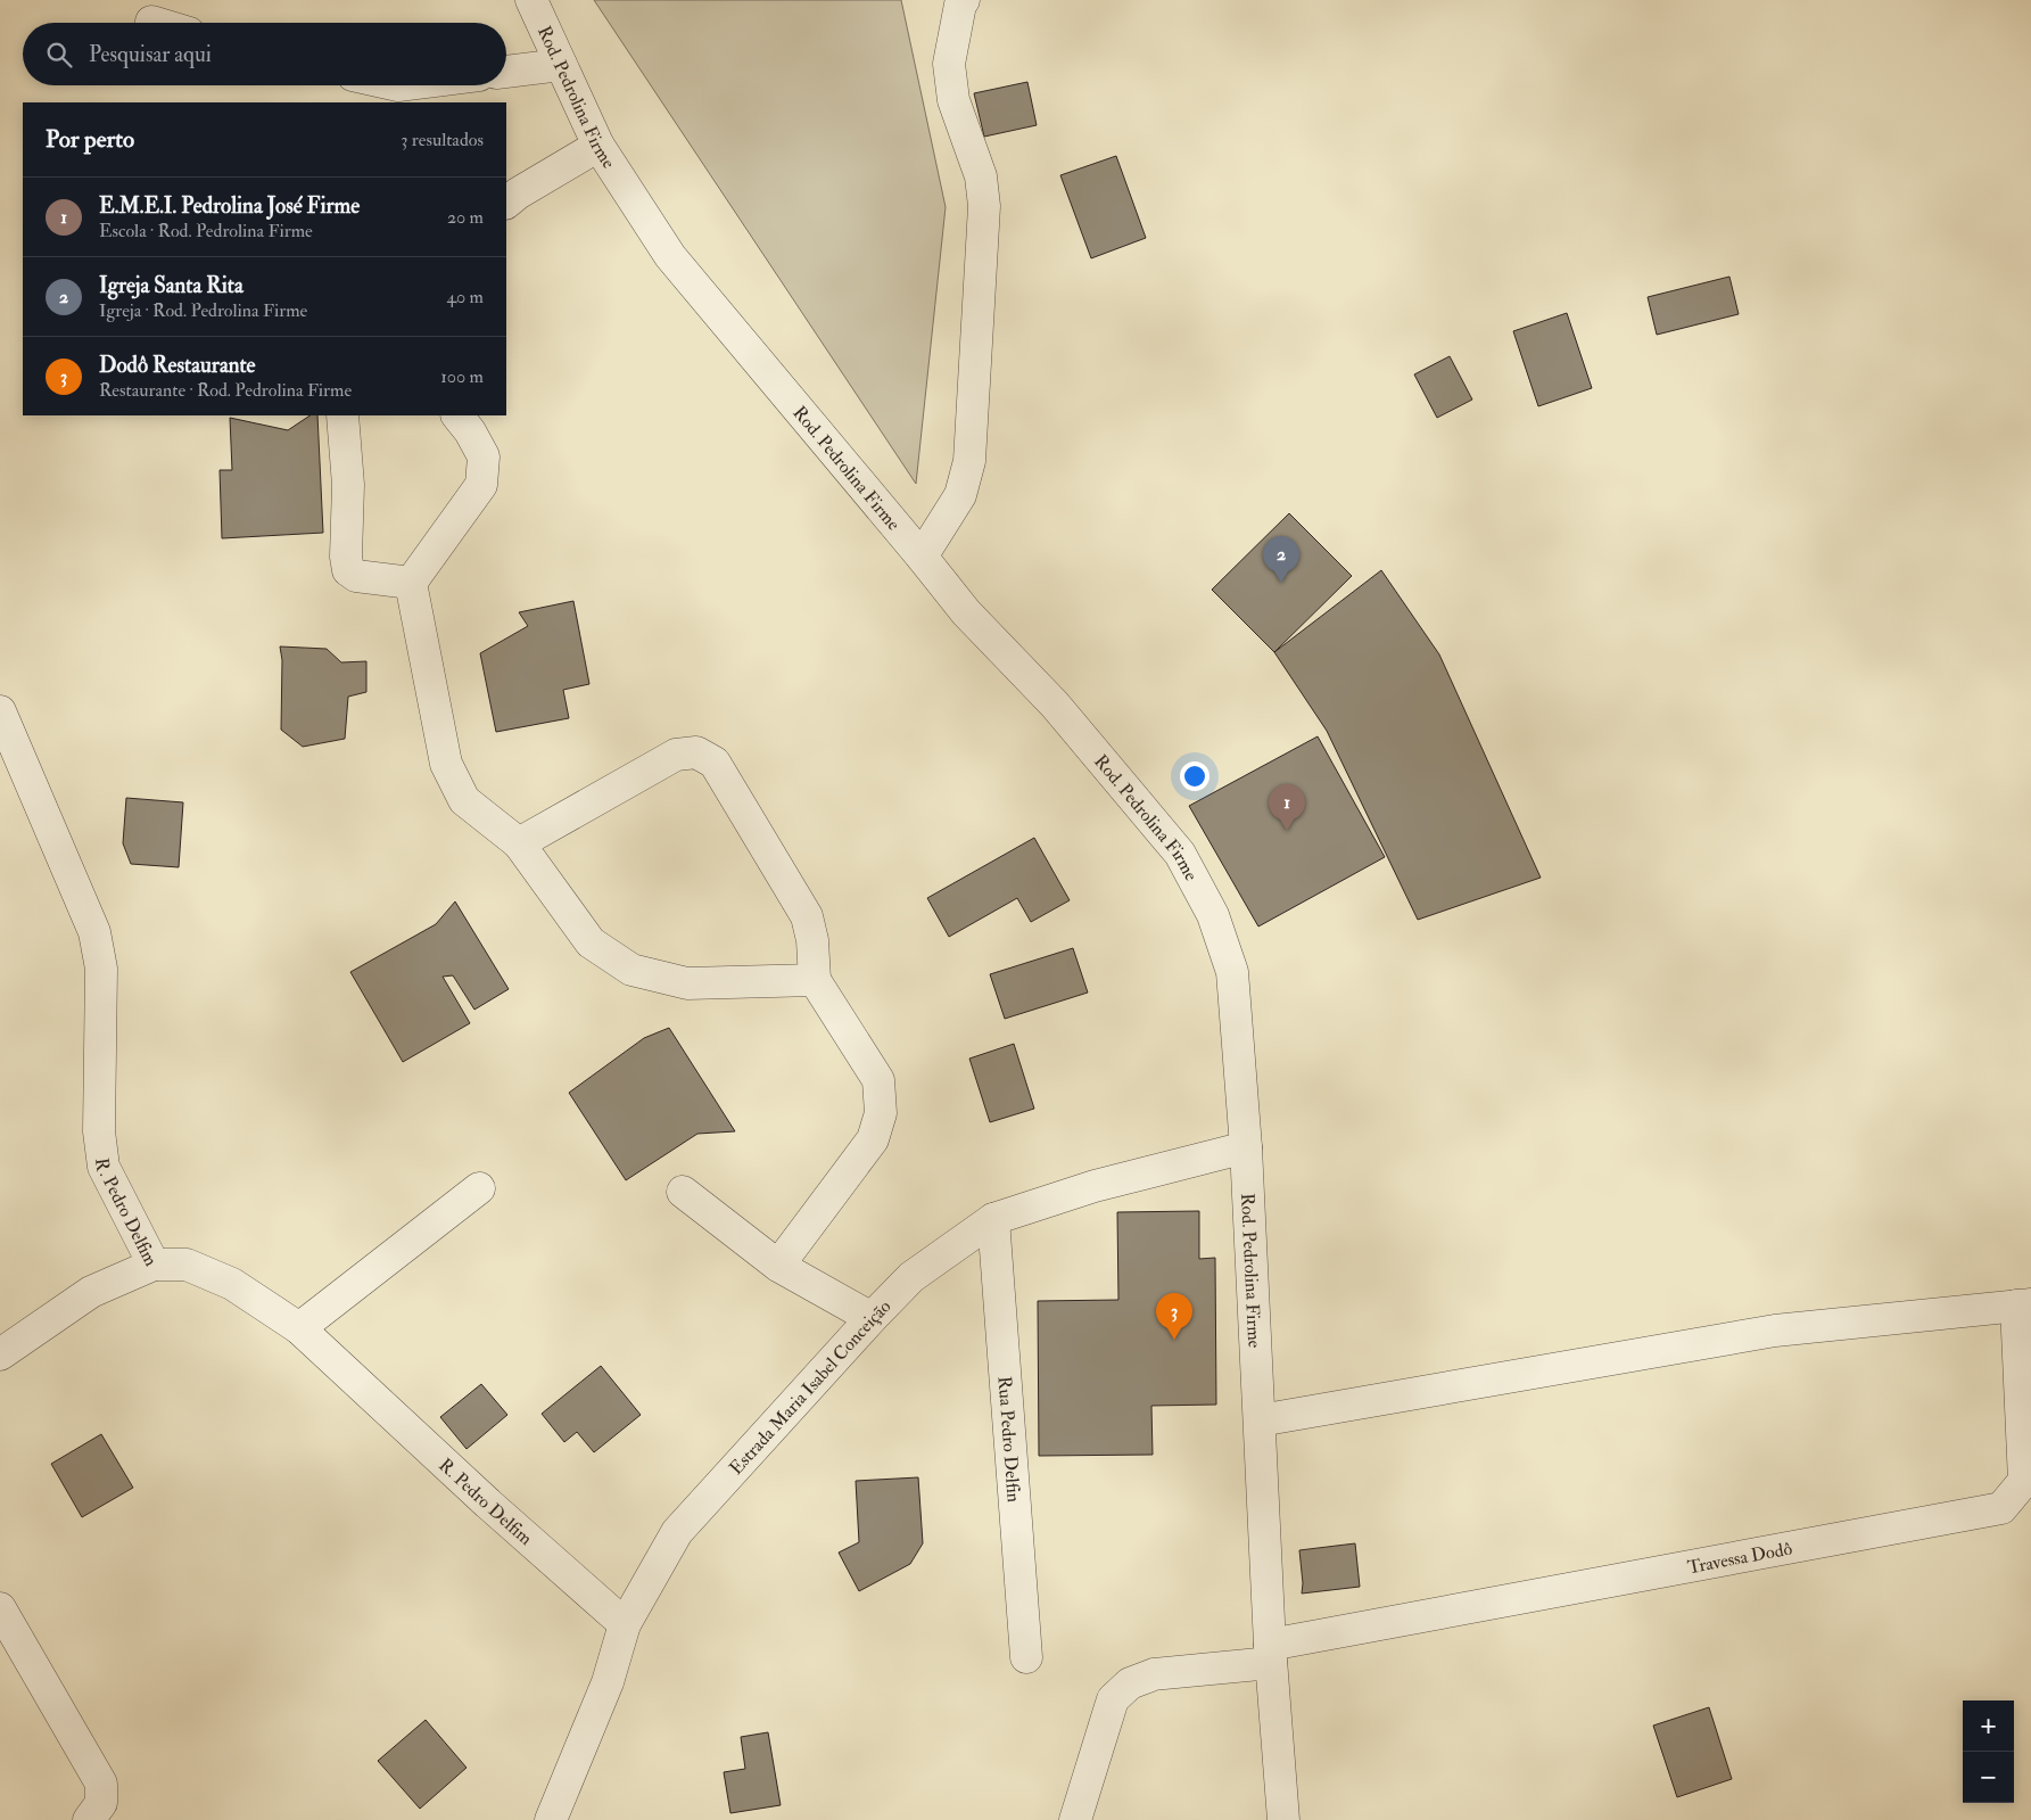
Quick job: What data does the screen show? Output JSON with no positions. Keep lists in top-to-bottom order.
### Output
{
  "streets": {
    "street": [
      "Rod. Pedrolina Firme",
      "R. Pedro Delfim",
      "Estrada Maria Isabel Conceição",
      "Rua Pedro Delfin",
      "Travessa Dodô"
    ]
  },
  "crossings": [
    ["Rod. Pedrolina Firme", "Estrada Maria Isabel Conceição"],
    ["Rod. Pedrolina Firme", "Travessa Dodô"],
    ["R. Pedro Delfim", "Estrada Maria Isabel Conceição"],
    ["Estrada Maria Isabel Conceição", "Rua Pedro Delfin"]
  ],
  "page": {
    "search": "Pesquisar aqui",
    "heading": ["Por perto", "3 resultados"],
    "list": [
      {
        "mark": "1",
        "name": "E.M.E.I. Pedrolina José Firme",
        "note": "Escola · Rod. Pedrolina Firme",
        "value": "20 m"
      },
      {
        "mark": "2",
        "name": "Igreja Santa Rita",
        "note": "Igreja · Rod. Pedrolina Firme",
        "value": "40 m"
      },
      {
        "mark": "3",
        "name": "Dodô Restaurante",
        "note": "Restaurante · Rod. Pedrolina Firme",
        "value": "100 m"
      }
    ],
    "pins": ["2", "1", "3"],
    "map_buttons": ["+", "−"]
  }
}
